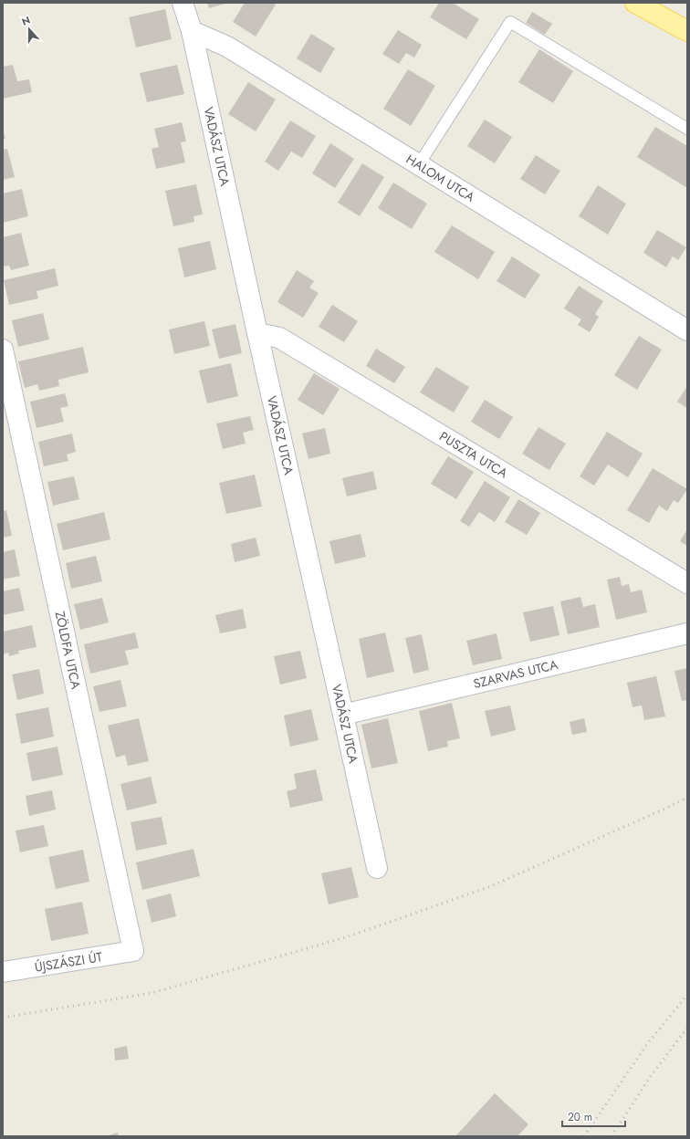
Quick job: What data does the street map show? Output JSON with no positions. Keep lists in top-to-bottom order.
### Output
{
  "streets": {
    "street": [
      "VADÁSZ UTCA",
      "HALOM UTCA",
      "PUSZTA UTCA",
      "ZÖLDFA UTCA",
      "SZARVAS UTCA",
      "ÚJSZÁSZI ÚT"
    ]
  },
  "crossings": [
    ["VADÁSZ UTCA", "HALOM UTCA"],
    ["VADÁSZ UTCA", "PUSZTA UTCA"],
    ["VADÁSZ UTCA", "SZARVAS UTCA"],
    ["ZÖLDFA UTCA", "ÚJSZÁSZI ÚT"]
  ],
  "scale_bar": "20 m",
  "north": "top"
}
